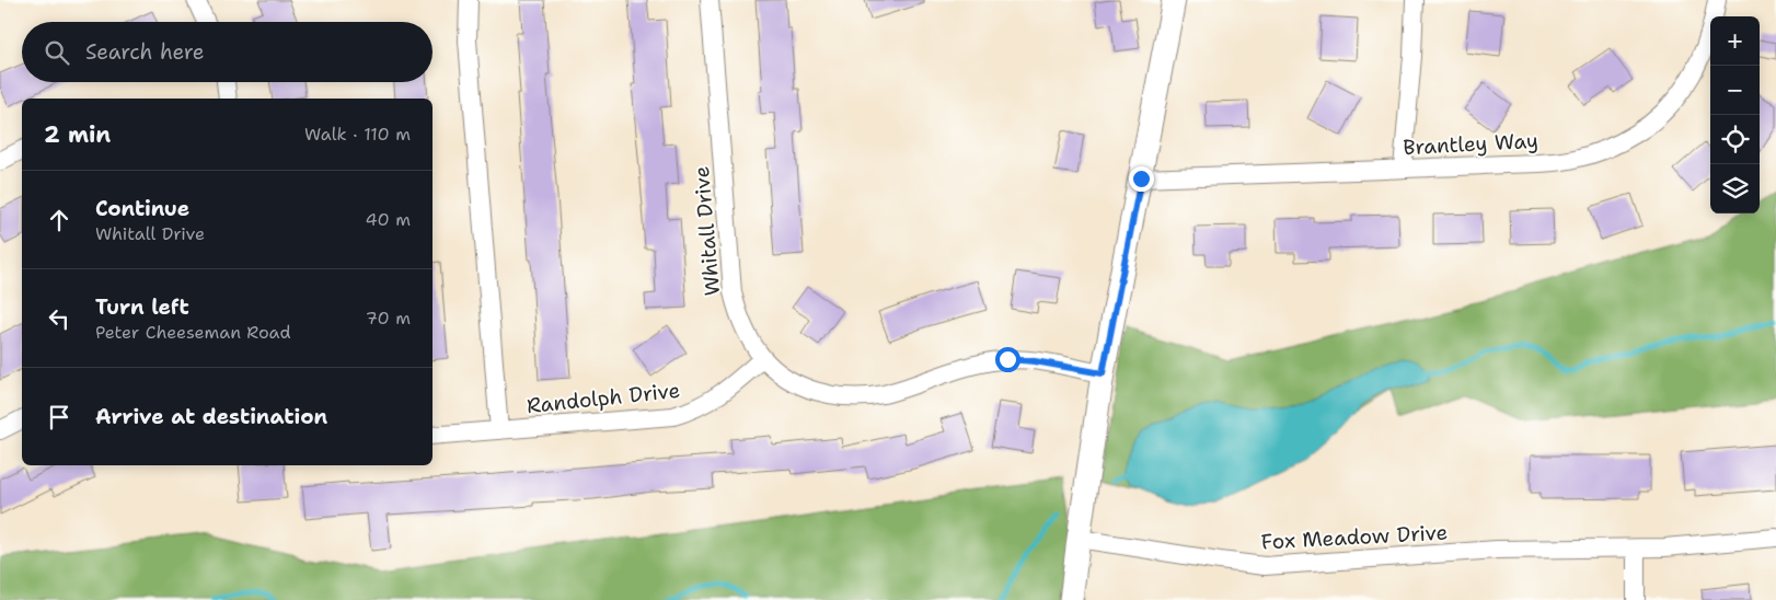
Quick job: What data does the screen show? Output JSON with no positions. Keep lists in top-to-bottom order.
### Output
{
  "streets": {
    "street": [
      "Brantley Way",
      "Whitall Drive",
      "Randolph Drive",
      "Fox Meadow Drive"
    ]
  },
  "crossings": [
    ["Whitall Drive", "Randolph Drive"]
  ],
  "page": {
    "map_buttons": ["+", "−"],
    "search": "Search here",
    "heading": ["2 min", "Walk · 110 m"],
    "list": [
      ["Continue", "Whitall Drive", "40 m"],
      ["Turn left", "Peter Cheeseman Road", "70 m"],
      "Arrive at destination"
    ]
  }
}
